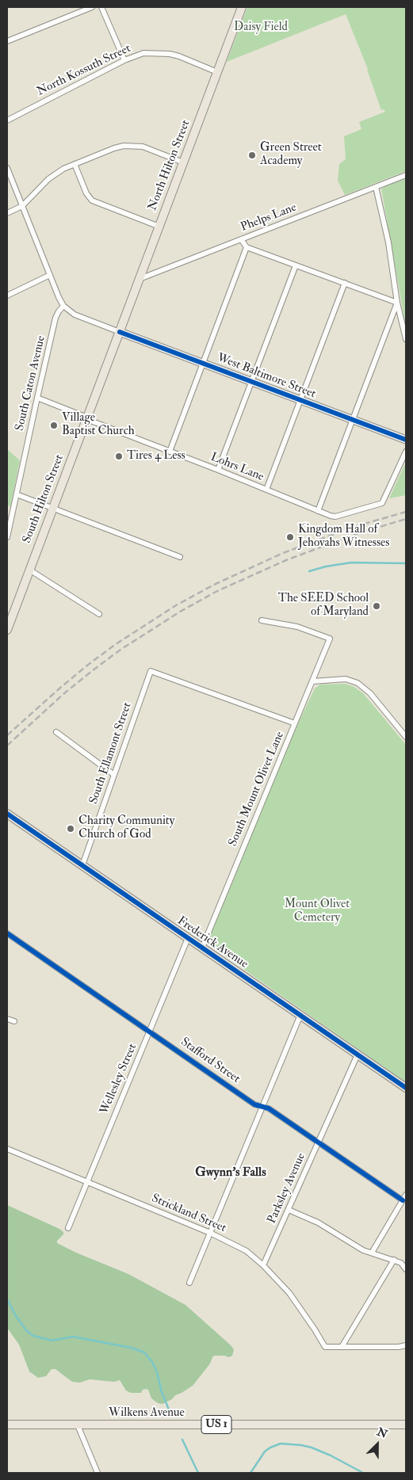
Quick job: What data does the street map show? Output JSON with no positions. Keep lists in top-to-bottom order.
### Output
{
  "streets": {
    "main road": [
      "North Hilton Street",
      "West Baltimore Street",
      "South Hilton Street",
      "Frederick Avenue",
      "Wilkens Avenue",
      "US 1"
    ],
    "street": [
      "North Kossuth Street",
      "Phelps Lane",
      "South Caton Avenue",
      "Lohrs Lane",
      "South Ellamont Street",
      "South Mount Olivet Lane",
      "Stafford Street",
      "Wellesley Street",
      "Parksley Avenue",
      "Strickland Street"
    ]
  },
  "crossings": [
    ["North Kossuth Street", "North Hilton Street"],
    ["North Hilton Street", "Phelps Lane"],
    ["North Hilton Street", "West Baltimore Street"],
    ["North Hilton Street", "South Hilton Street"],
    ["West Baltimore Street", "South Caton Avenue"],
    ["West Baltimore Street", "South Hilton Street"],
    ["South Caton Avenue", "Lohrs Lane"],
    ["Lohrs Lane", "South Hilton Street"],
    ["South Ellamont Street", "South Mount Olivet Lane"],
    ["South Ellamont Street", "Frederick Avenue"],
    ["South Mount Olivet Lane", "Frederick Avenue"],
    ["Frederick Avenue", "Wellesley Street"],
    ["Frederick Avenue", "Parksley Avenue"],
    ["Stafford Street", "Wellesley Street"],
    ["Stafford Street", "Parksley Avenue"],
    ["Wellesley Street", "Strickland Street"],
    ["Parksley Avenue", "Strickland Street"]
  ],
  "districts": ["Gwynn's Falls"],
  "parks": ["Daisy Field", "Mount Olivet Cemetery"],
  "places": [
    "Green Street Academy",
    "Village Baptist Church",
    "Tires 4 Less",
    "Kingdom Hall of Jehovahs Witnesses",
    "The SEED School of Maryland",
    "Charity Community Church of God"
  ],
  "north": "top right"
}
